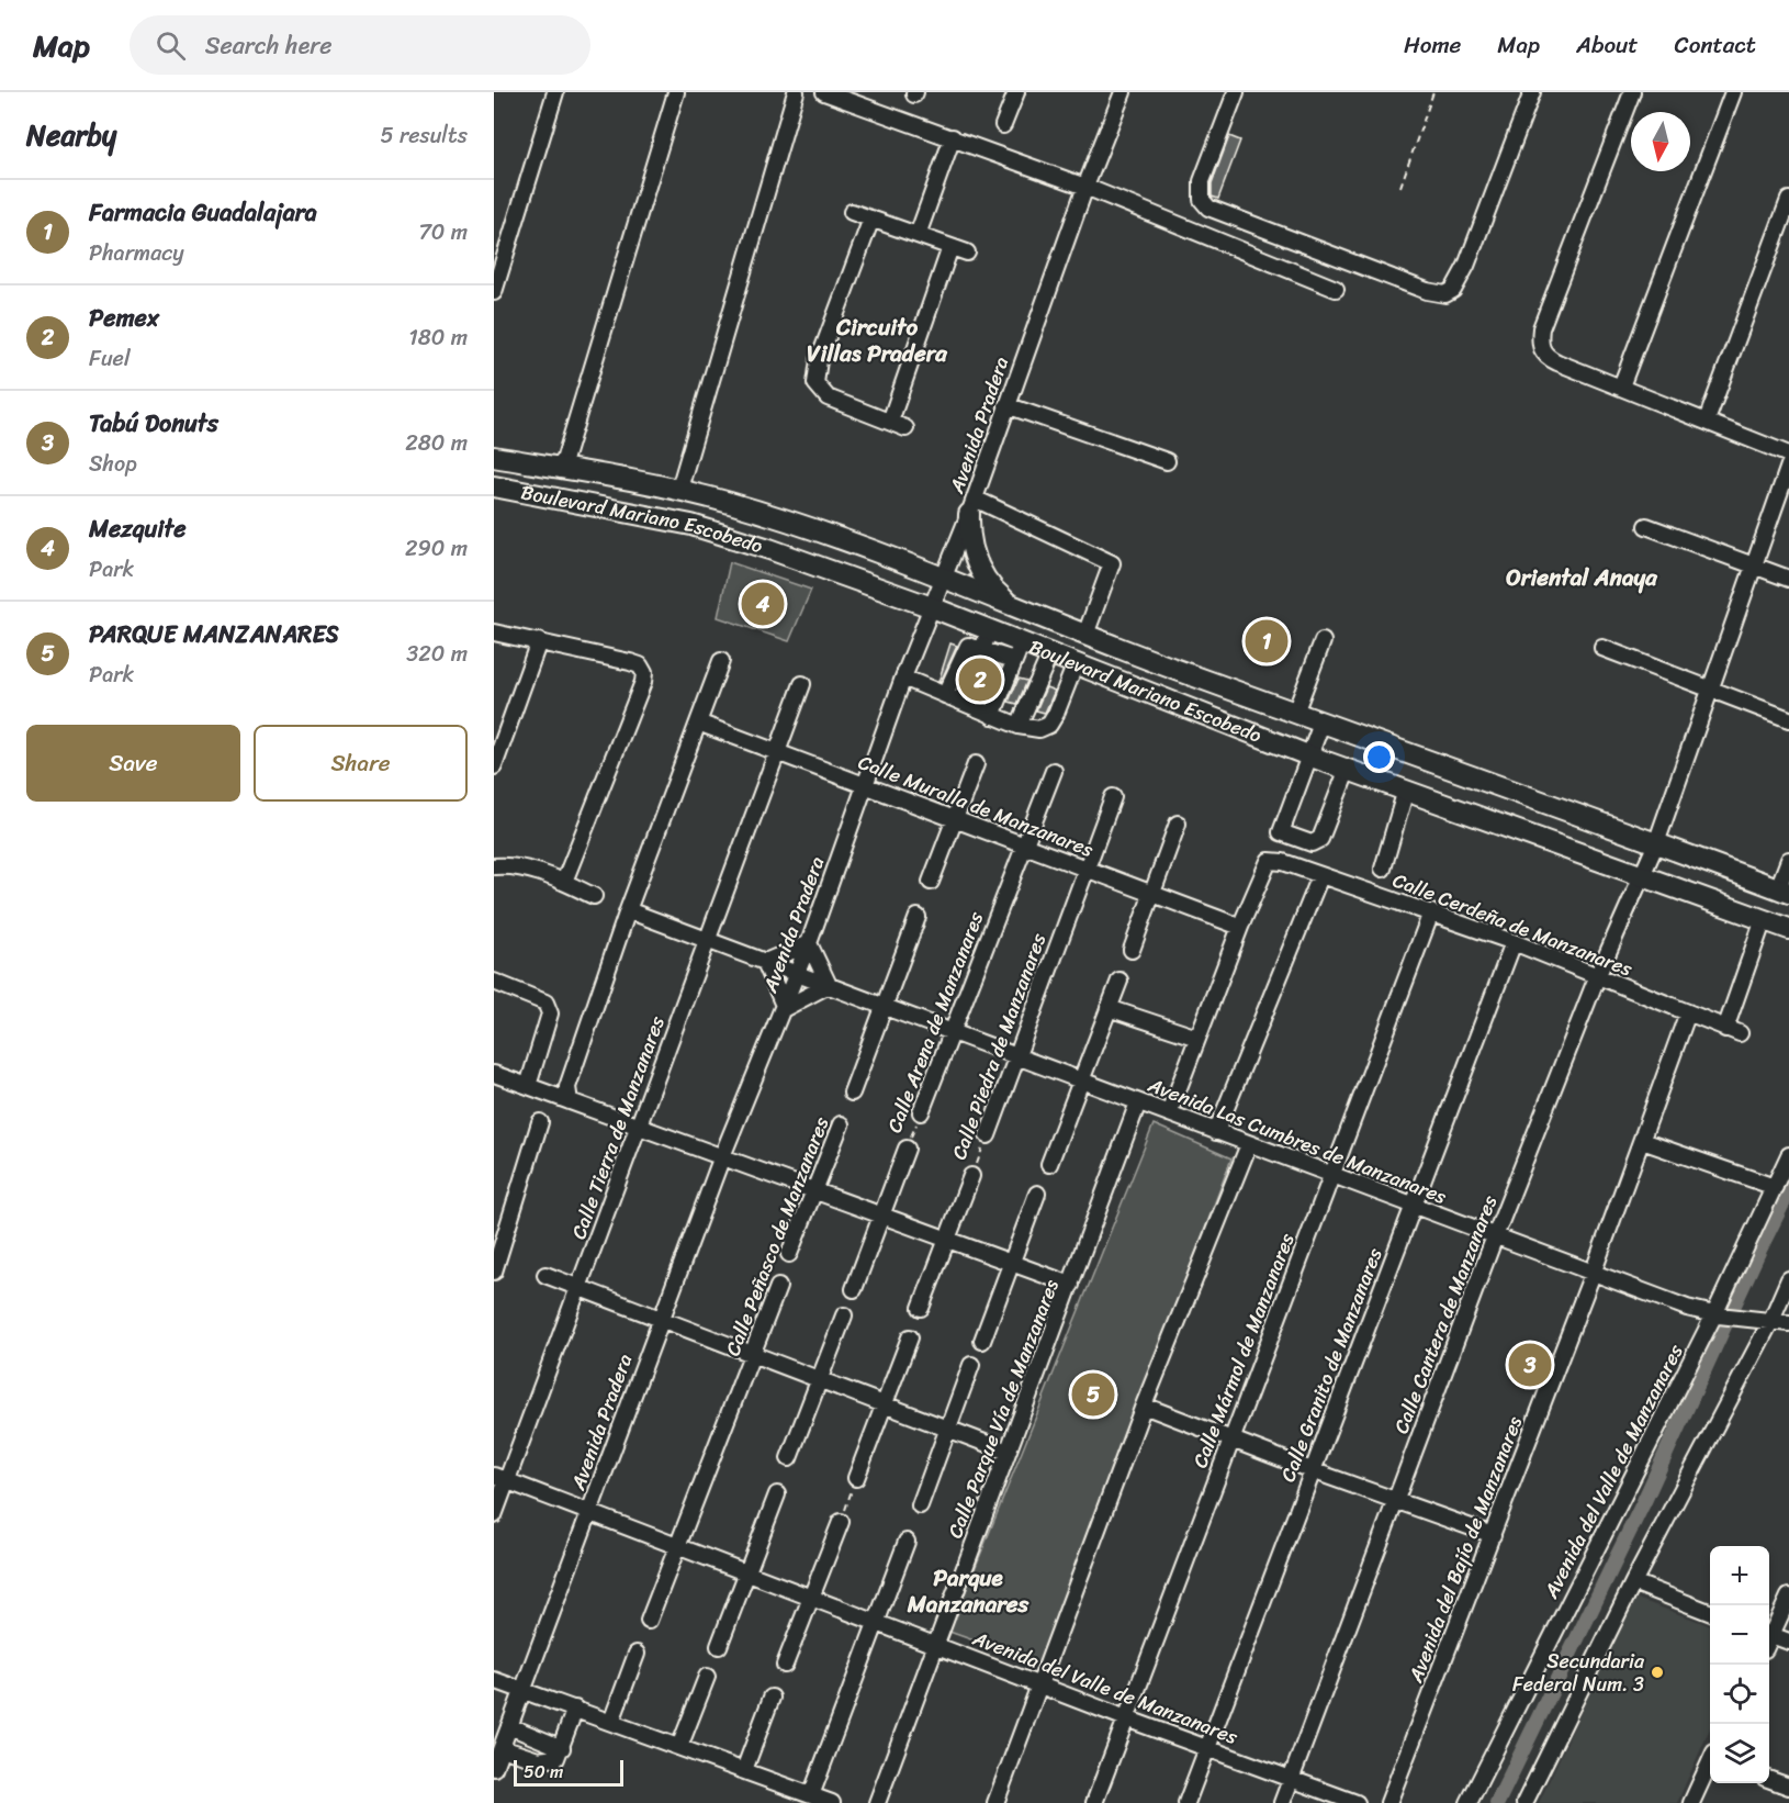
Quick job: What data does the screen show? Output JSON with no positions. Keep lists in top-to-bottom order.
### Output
{
  "streets": {
    "main road": ["Boulevard Mariano Escobedo"],
    "street": [
      "Avenida Pradera",
      "Calle Muralla de Manzanares",
      "Calle Cerdeña de Manzanares",
      "Calle Arena de Manzanares",
      "Calle Piedra de Manzanares",
      "Calle Tierra de Manzanares",
      "Avenida Las Cumbres de Manzanares",
      "Calle Peñasco de Manzanares",
      "Calle Cantera de Manzanares",
      "Calle Mármol de Manzanares",
      "Calle Granito de Manzanares",
      "Calle Parque Vía de Manzanares",
      "Avenida del Valle de Manzanares",
      "Avenida del Bajío de Manzanares"
    ]
  },
  "crossings": [
    ["Avenida Pradera", "Boulevard Mariano Escobedo"],
    ["Avenida Pradera", "Calle Muralla de Manzanares"],
    ["Avenida Pradera", "Avenida Las Cumbres de Manzanares"],
    ["Avenida Pradera", "Avenida del Valle de Manzanares"],
    ["Boulevard Mariano Escobedo", "Calle Cerdeña de Manzanares"],
    ["Boulevard Mariano Escobedo", "Calle Cantera de Manzanares"],
    ["Calle Muralla de Manzanares", "Calle Cerdeña de Manzanares"],
    ["Calle Muralla de Manzanares", "Calle Arena de Manzanares"],
    ["Calle Muralla de Manzanares", "Calle Piedra de Manzanares"],
    ["Calle Muralla de Manzanares", "Calle Tierra de Manzanares"],
    ["Calle Cerdeña de Manzanares", "Calle Cantera de Manzanares"],
    ["Calle Cerdeña de Manzanares", "Calle Mármol de Manzanares"],
    ["Calle Cerdeña de Manzanares", "Calle Granito de Manzanares"],
    ["Calle Cerdeña de Manzanares", "Avenida del Bajío de Manzanares"],
    ["Calle Arena de Manzanares", "Avenida Las Cumbres de Manzanares"],
    ["Calle Piedra de Manzanares", "Avenida Las Cumbres de Manzanares"],
    ["Calle Tierra de Manzanares", "Avenida Las Cumbres de Manzanares"],
    ["Calle Tierra de Manzanares", "Avenida del Valle de Manzanares"],
    ["Avenida Las Cumbres de Manzanares", "Calle Cantera de Manzanares"],
    ["Avenida Las Cumbres de Manzanares", "Calle Mármol de Manzanares"],
    ["Avenida Las Cumbres de Manzanares", "Calle Granito de Manzanares"],
    ["Avenida Las Cumbres de Manzanares", "Calle Parque Vía de Manzanares"],
    ["Avenida Las Cumbres de Manzanares", "Avenida del Valle de Manzanares"],
    ["Avenida Las Cumbres de Manzanares", "Avenida del Bajío de Manzanares"],
    ["Calle Peñasco de Manzanares", "Avenida del Valle de Manzanares"],
    ["Calle Cantera de Manzanares", "Avenida del Valle de Manzanares"],
    ["Calle Mármol de Manzanares", "Avenida del Valle de Manzanares"],
    ["Calle Granito de Manzanares", "Avenida del Valle de Manzanares"],
    ["Calle Parque Vía de Manzanares", "Avenida del Valle de Manzanares"]
  ],
  "districts": ["Circuito Villas Pradera", "Oriental Anaya", "Parque Manzanares"],
  "places": ["Secundaria Federal Num. 3"],
  "scale_bar": "50 m",
  "north": "bottom",
  "page": {
    "header": "Map",
    "search": "Search here",
    "nav": [
      "Home",
      "Map",
      "About",
      "Contact"
    ],
    "heading": ["Nearby", "5 results"],
    "list": [
      {
        "mark": "1",
        "name": "Farmacia Guadalajara",
        "note": "Pharmacy",
        "value": "70 m"
      },
      {
        "mark": "2",
        "name": "Pemex",
        "note": "Fuel",
        "value": "180 m"
      },
      {
        "mark": "3",
        "name": "Tabú Donuts",
        "note": "Shop",
        "value": "280 m"
      },
      {
        "mark": "4",
        "name": "Mezquite",
        "note": "Park",
        "value": "290 m"
      },
      {
        "mark": "5",
        "name": "PARQUE MANZANARES",
        "note": "Park",
        "value": "320 m"
      }
    ],
    "pins": [
      "4",
      "1",
      "2",
      "3",
      "5"
    ],
    "buttons": ["Save", "Share"],
    "map_buttons": ["+", "−"],
    "scale": "50 m"
  }
}
